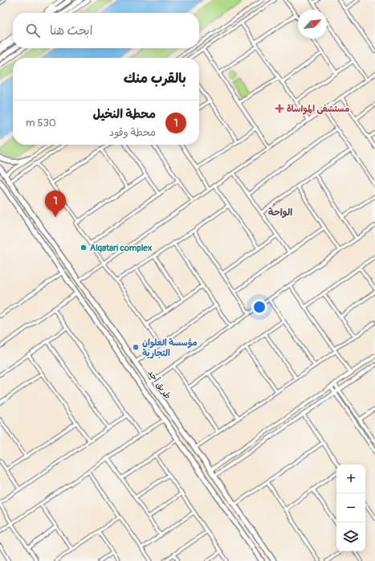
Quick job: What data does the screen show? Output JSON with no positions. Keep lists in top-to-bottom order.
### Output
{
  "streets": {
    "main road": ["طريق أحد"]
  },
  "districts": ["الواحة"],
  "places": {
    "health": ["مستشفى المواساة"],
    "other": ["Alqatari complex", "مؤسسة العلوان التجارية"]
  },
  "north": "top right",
  "page": {
    "search": "ابحث هنا",
    "heading": "بالقرب منك",
    "list": [
      {
        "mark": "1",
        "name": "محطة النخيل",
        "note": "محطة وقود",
        "value": "530 m"
      }
    ],
    "pins": "1",
    "map_buttons": ["+", "−"]
  }
}
